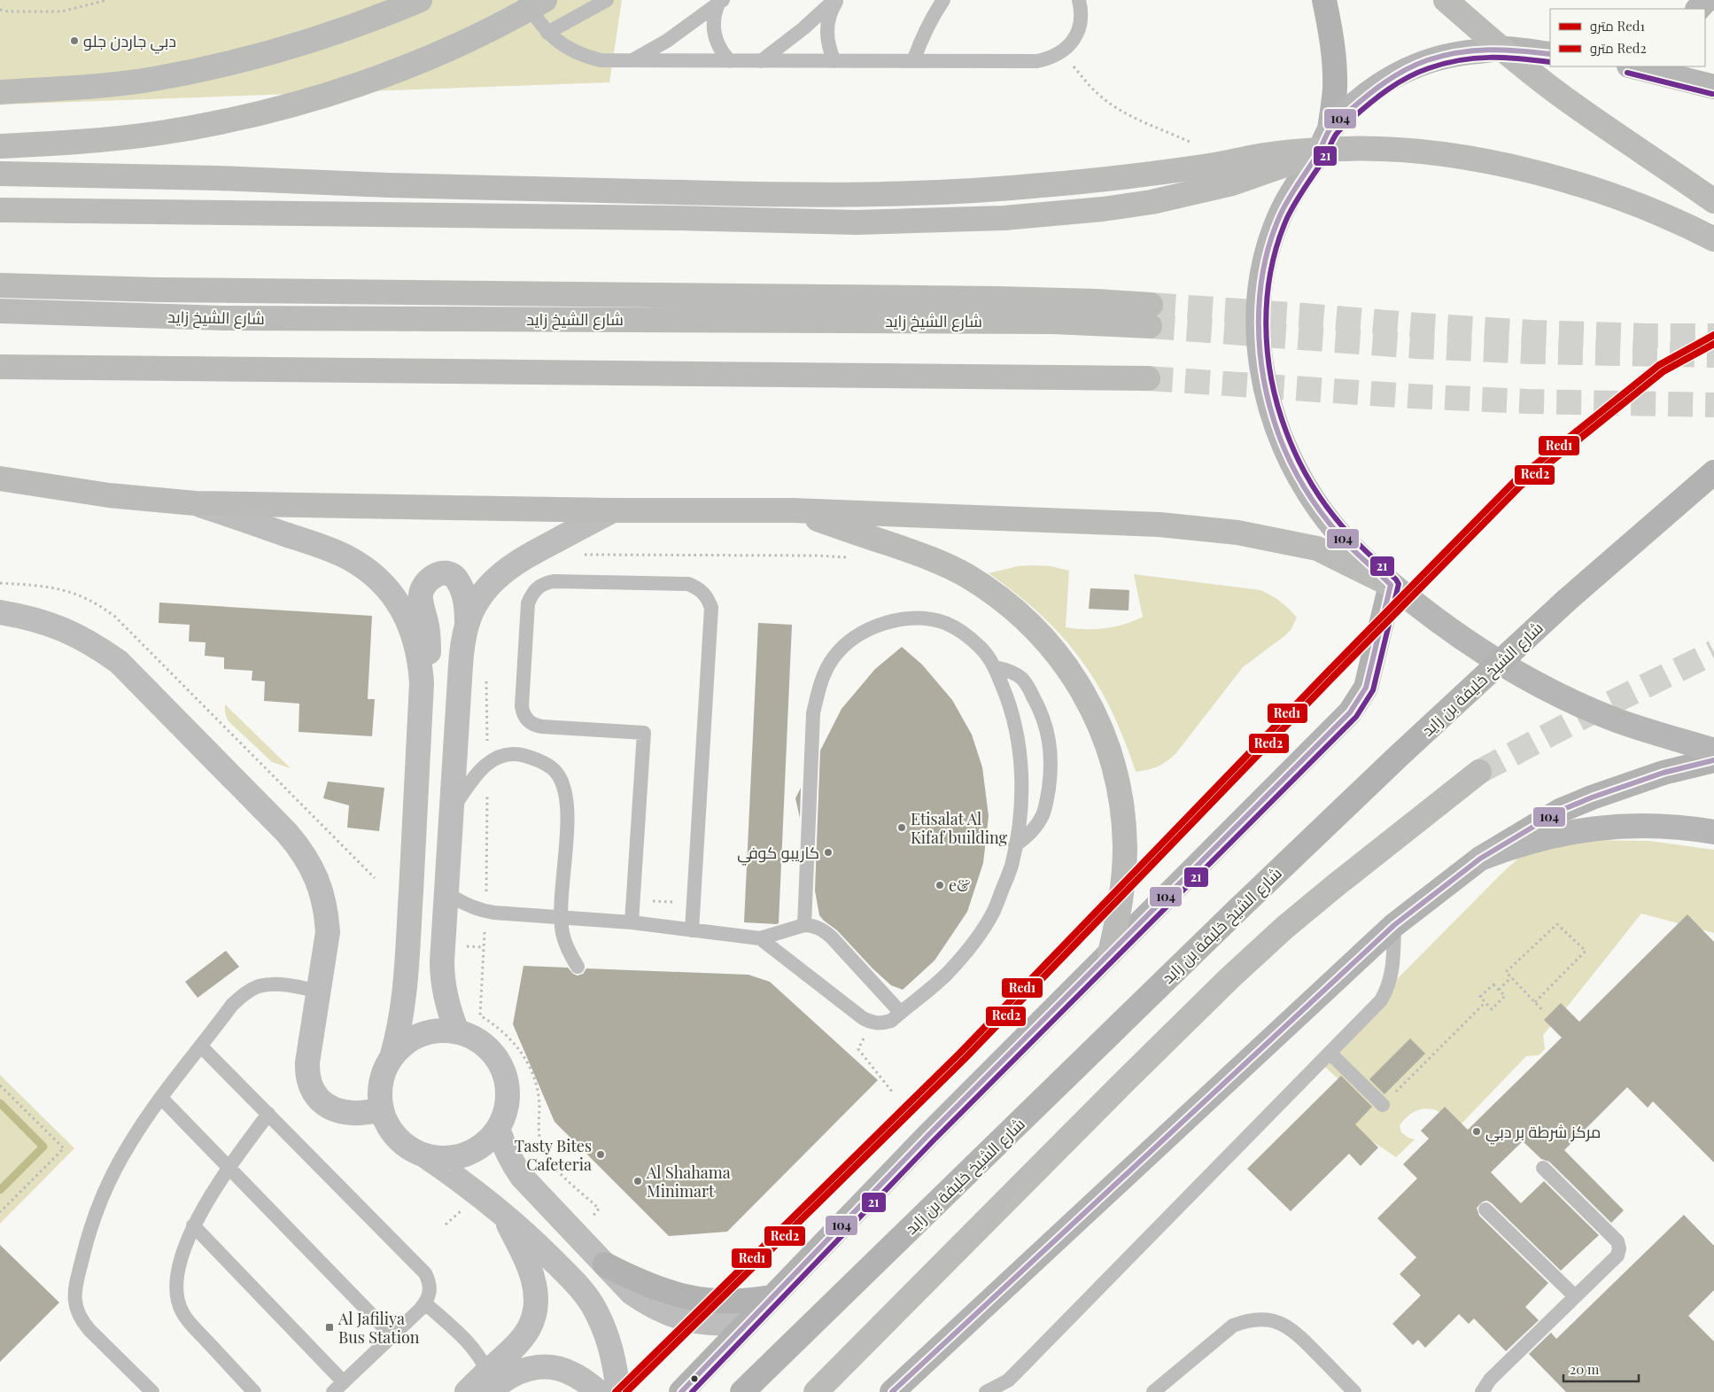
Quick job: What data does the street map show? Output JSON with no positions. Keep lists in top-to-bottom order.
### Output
{
  "streets": {
    "highway": ["شارع الشيخ زايد"],
    "main road": ["شارع الشيخ خليفة بن زايد"]
  },
  "places": {
    "other": [
      "دبي جاردن جلو",
      "Etisalat Al Kifaf building",
      "كاريبو كوفي",
      "e&",
      "مركز شرطة بر دبي",
      "Tasty Bites Cafeteria",
      "Al Shahama Minimart"
    ],
    "transit": ["Al Jafiliya Bus Station"]
  },
  "lines": [
    "transit line 104",
    "transit line 21",
    "metro line Red1",
    "metro line Red2"
  ],
  "legend": ["مترو Red1", "مترو Red2"],
  "scale_bar": "20 m"
}
